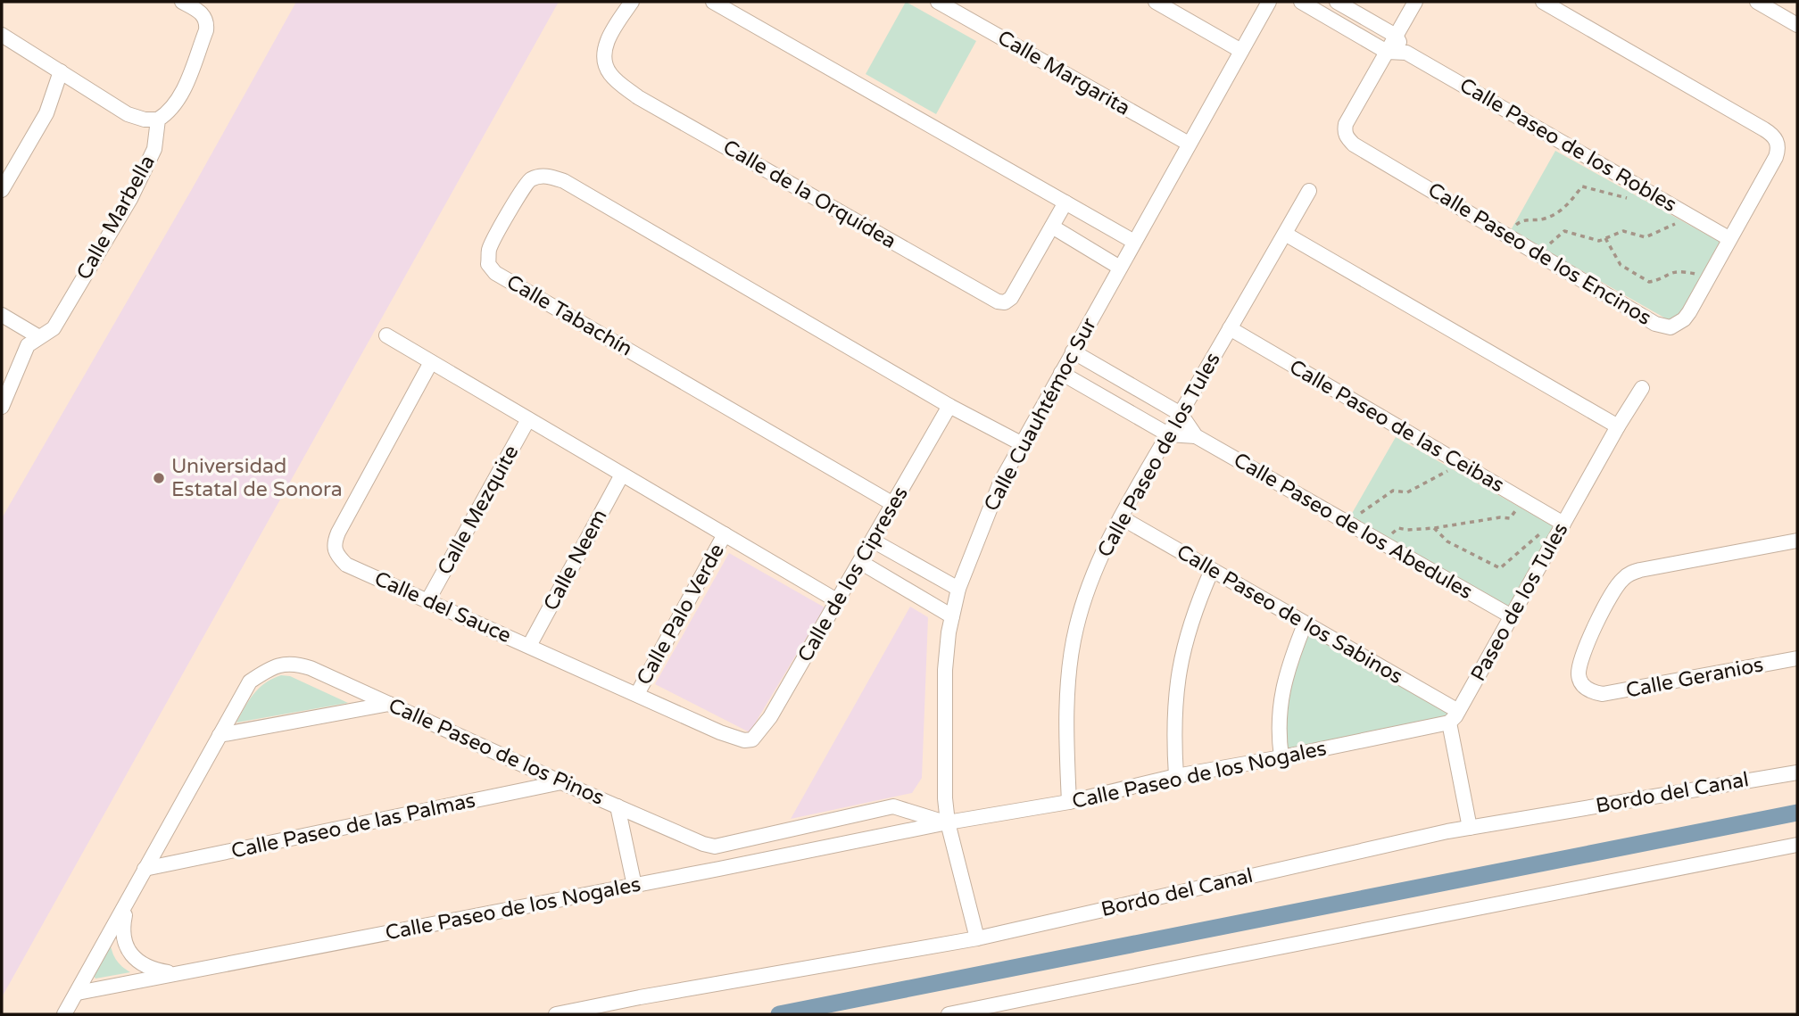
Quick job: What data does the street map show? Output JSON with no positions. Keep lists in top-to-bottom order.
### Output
{
  "streets": {
    "street": [
      "Calle Margarita",
      "Calle Paseo de los Robles",
      "Calle de la Orquídea",
      "Calle Marbella",
      "Calle Paseo de los Encinos",
      "Calle Tabachín",
      "Calle Cuauhtémoc Sur",
      "Calle Paseo de las Ceibas",
      "Calle Paseo de los Tules",
      "Calle Mezquite",
      "Calle Paseo de los Abedules",
      "Calle Neem",
      "Calle de los Cipreses",
      "Paseo de los Tules",
      "Calle del Sauce",
      "Calle Palo Verde",
      "Calle Paseo de los Sabinos",
      "Calle Geranios",
      "Calle Paseo de los Pinos",
      "Calle Paseo de los Nogales",
      "Bordo del Canal",
      "Calle Paseo de las Palmas"
    ]
  },
  "crossings": [
    ["Calle Margarita", "Calle Cuauhtémoc Sur"],
    ["Calle Paseo de los Robles", "Calle Paseo de los Encinos"],
    ["Calle Tabachín", "Calle de los Cipreses"],
    ["Calle Cuauhtémoc Sur", "Calle Paseo de los Abedules"],
    ["Calle Cuauhtémoc Sur", "Calle Paseo de los Nogales"],
    ["Calle Cuauhtémoc Sur", "Bordo del Canal"],
    ["Calle Paseo de las Ceibas", "Calle Paseo de los Tules"],
    ["Calle Paseo de las Ceibas", "Paseo de los Tules"],
    ["Calle Paseo de los Tules", "Calle Paseo de los Abedules"],
    ["Calle Paseo de los Tules", "Calle Paseo de los Sabinos"],
    ["Calle Paseo de los Tules", "Calle Paseo de los Nogales"],
    ["Calle Mezquite", "Calle del Sauce"],
    ["Calle Paseo de los Abedules", "Paseo de los Tules"],
    ["Calle Neem", "Calle del Sauce"],
    ["Calle de los Cipreses", "Calle del Sauce"],
    ["Paseo de los Tules", "Calle Paseo de los Sabinos"],
    ["Paseo de los Tules", "Calle Paseo de los Nogales"],
    ["Calle del Sauce", "Calle Palo Verde"],
    ["Calle Paseo de los Sabinos", "Calle Paseo de los Nogales"],
    ["Calle Paseo de los Pinos", "Calle Paseo de los Nogales"],
    ["Calle Paseo de los Pinos", "Calle Paseo de las Palmas"]
  ],
  "places": ["Universidad Estatal de Sonora"]
}
